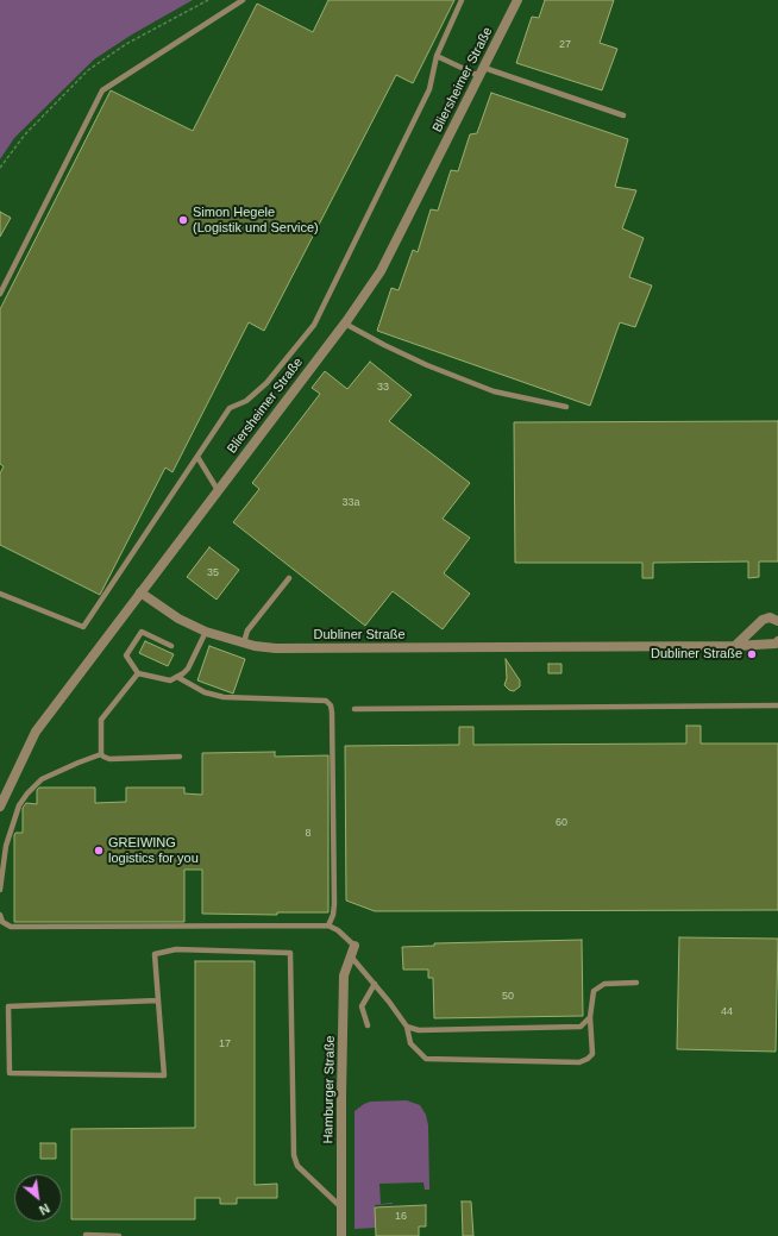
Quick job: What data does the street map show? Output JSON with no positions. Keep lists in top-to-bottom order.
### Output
{
  "streets": {
    "street": ["Bliersheimer Straße", "Dubliner Straße", "Hamburger Straße"]
  },
  "crossings": [
    ["Bliersheimer Straße", "Dubliner Straße"]
  ],
  "places": ["Simon Hegele (Logistik und Service)", "Dubliner Straße", "GREIWING logistics for you"],
  "house_numbers": [
    "27",
    "33",
    "33a",
    "35",
    "60",
    "8",
    "50",
    "44",
    "17",
    "16"
  ],
  "north": "bottom right"
}
